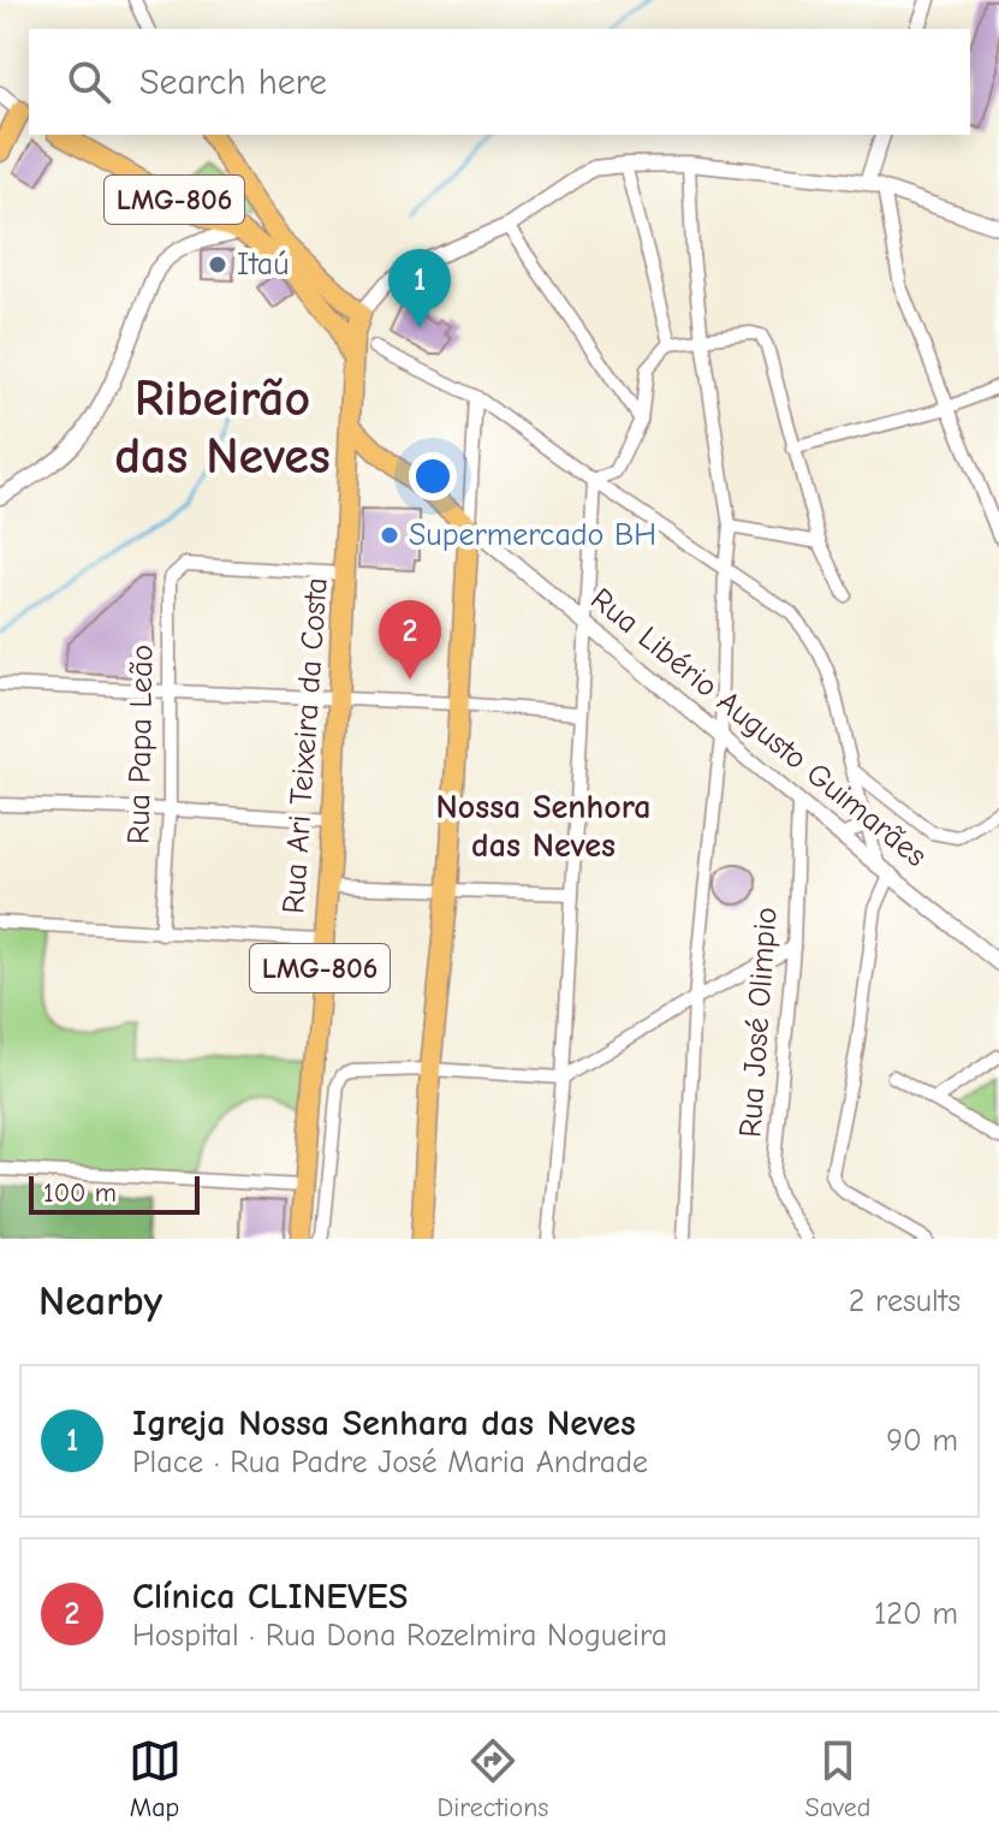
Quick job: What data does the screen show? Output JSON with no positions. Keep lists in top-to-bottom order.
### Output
{
  "streets": {
    "highway": ["LMG-806", "Rua Libério Augusto Guimarães", "Rua Ari Teixeira da Costa"],
    "street": ["Rua Papa Leão", "Rua José Olimpio"]
  },
  "crossings": [
    ["LMG-806", "Rua Ari Teixeira da Costa"],
    ["Rua Libério Augusto Guimarães", "Rua Ari Teixeira da Costa"],
    ["Rua Libério Augusto Guimarães", "Rua José Olimpio"],
    ["Rua Papa Leão", "Rua Ari Teixeira da Costa"]
  ],
  "districts": ["Ribeirão das Neves", "Nossa Senhora das Neves"],
  "places": ["Itaú", "Supermercado BH"],
  "scale_bar": "100 m",
  "page": {
    "search": "Search here",
    "pins": ["1", "2"],
    "scale": "100 m",
    "heading": ["Nearby", "2 results"],
    "list": [
      {
        "mark": "1",
        "name": "Igreja Nossa Senhara das Neves",
        "note": "Place · Rua Padre José Maria Andrade",
        "value": "90 m"
      },
      {
        "mark": "2",
        "name": "Clínica CLINEVES",
        "note": "Hospital · Rua Dona Rozelmira Nogueira",
        "value": "120 m"
      }
    ],
    "nav": ["Map", "Directions", "Saved"]
  }
}
